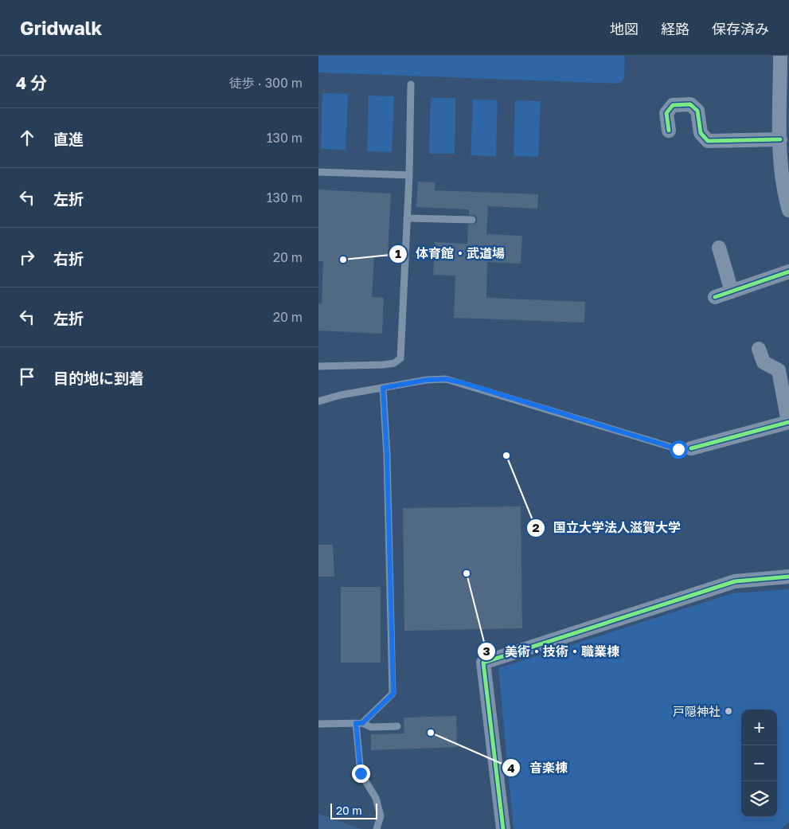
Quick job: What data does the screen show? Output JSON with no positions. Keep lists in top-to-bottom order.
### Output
{
  "places": [
    "体育館・武道場",
    "国立大学法人滋賀大学",
    "美術・技術・職業棟",
    "戸隠神社",
    "音楽棟"
  ],
  "scale_bar": "20 m",
  "page": {
    "header": "Gridwalk",
    "nav": ["地図", "経路", "保存済み"],
    "heading": ["4 分", "徒歩 · 300 m"],
    "list": [
      ["直進", "130 m"],
      ["左折", "130 m"],
      ["右折", "20 m"],
      ["左折", "20 m"],
      "目的地に到着"
    ],
    "map_buttons": ["+", "−"],
    "scale": "20 m"
  }
}
